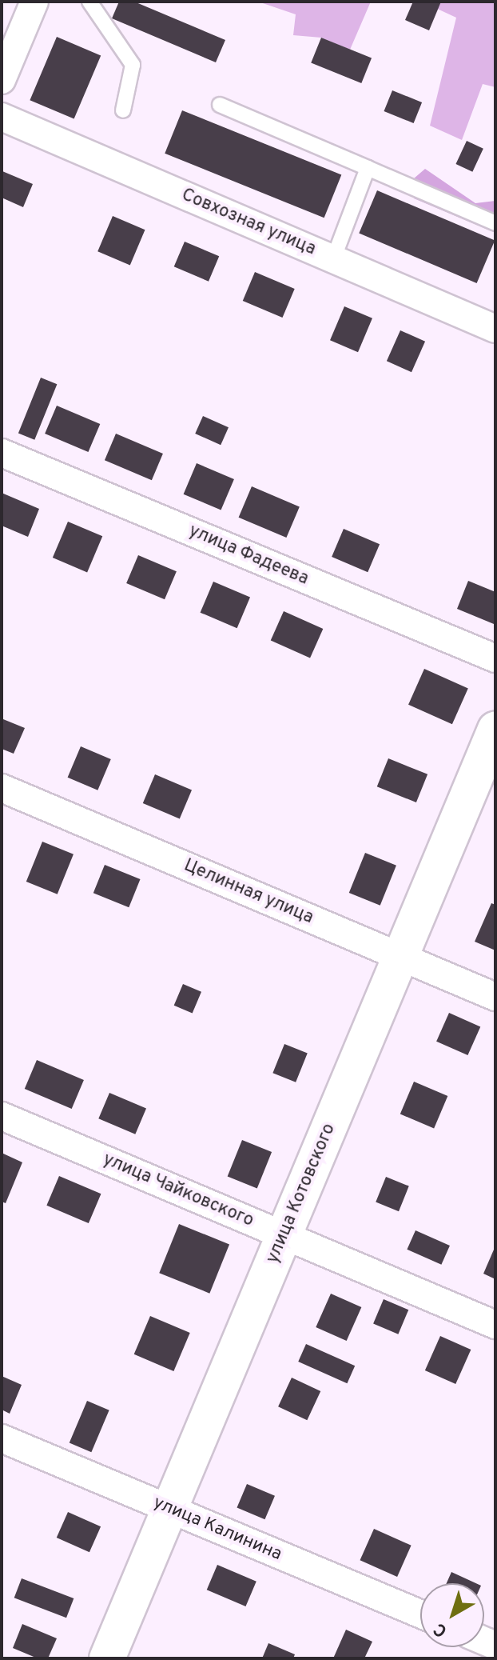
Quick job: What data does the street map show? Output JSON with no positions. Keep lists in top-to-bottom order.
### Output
{
  "streets": {
    "street": [
      "Совхозная улица",
      "улица Фадеева",
      "Целинная улица",
      "улица Чайковского",
      "улица Котовского",
      "улица Калинина"
    ]
  },
  "crossings": [
    ["Целинная улица", "улица Котовского"],
    ["улица Чайковского", "улица Котовского"],
    ["улица Котовского", "улица Калинина"]
  ],
  "north": "bottom left"
}
